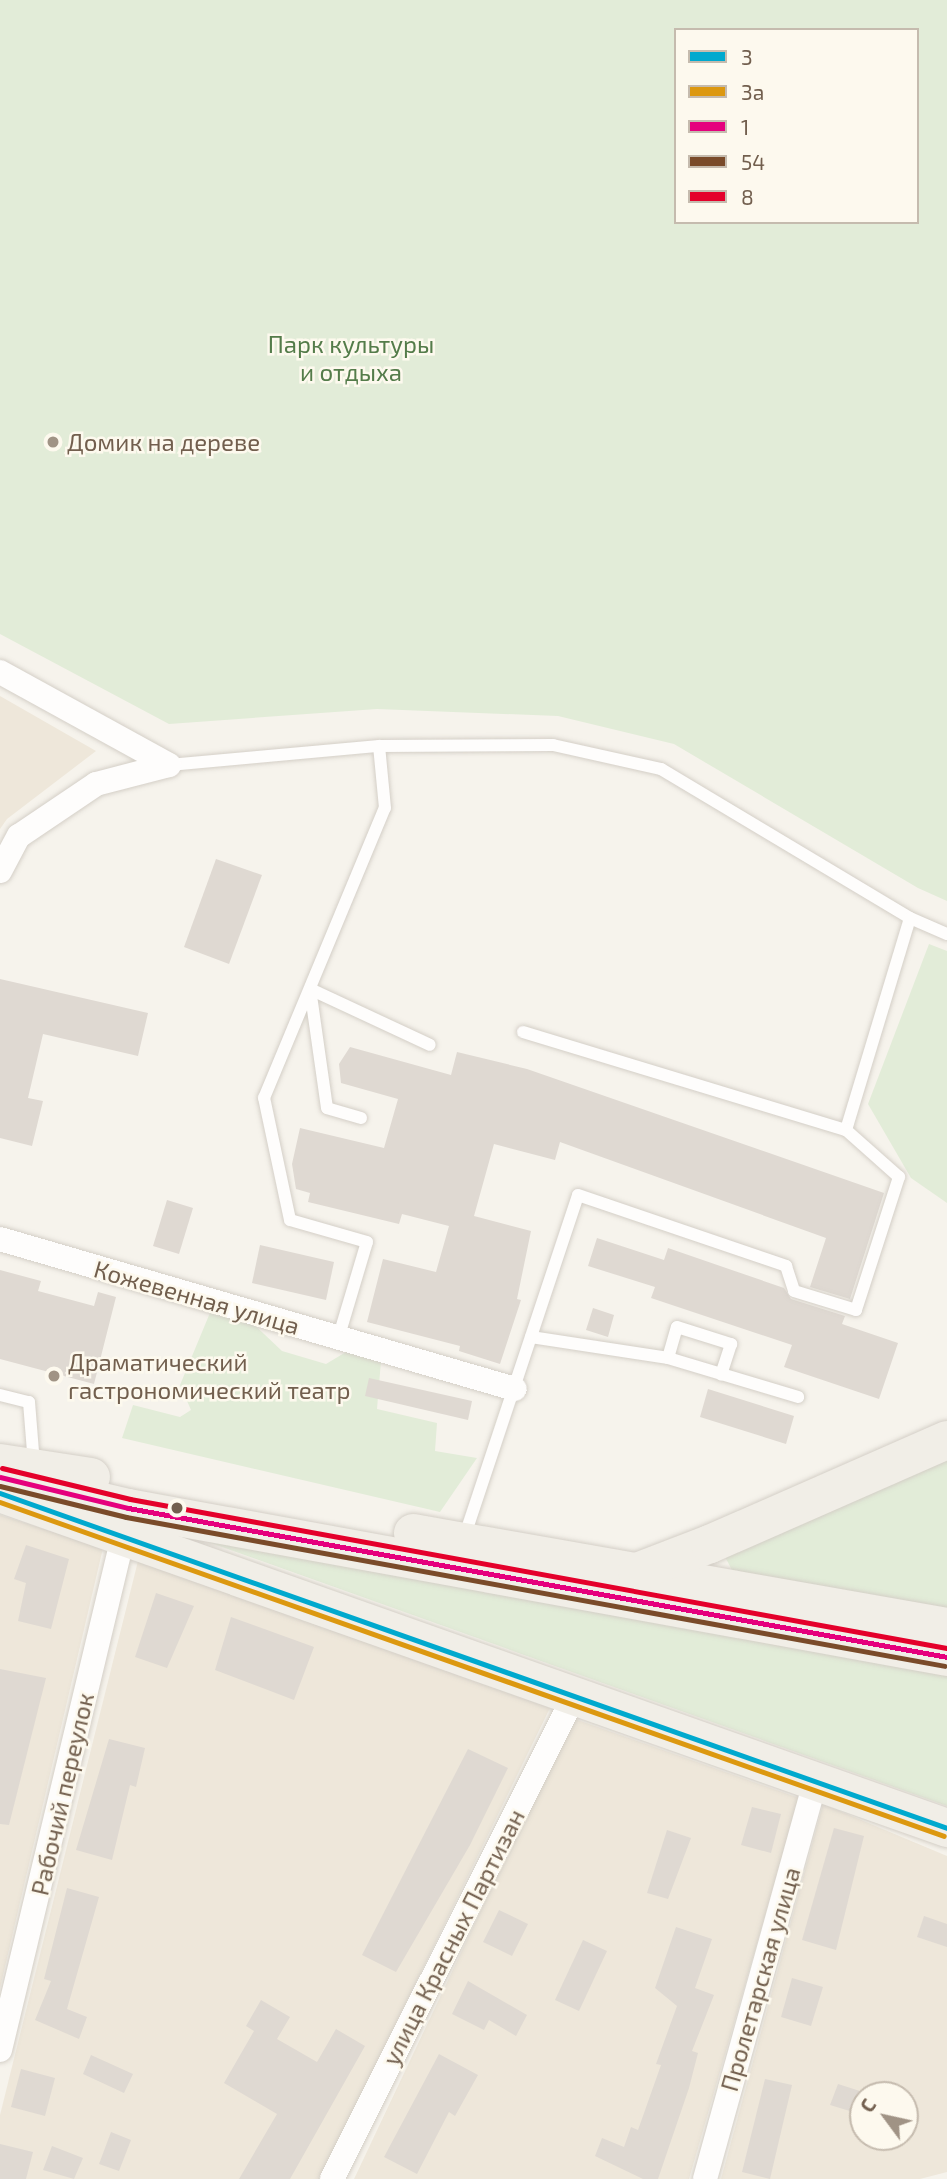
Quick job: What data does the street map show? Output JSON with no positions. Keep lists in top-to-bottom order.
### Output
{
  "streets": {
    "street": [
      "Кожевенная улица",
      "Рабочий переулок",
      "улица Красных Партизан",
      "Пролетарская улица"
    ]
  },
  "parks": ["Парк культуры и отдыха"],
  "places": ["Домик на дереве", "Драматический гастрономический театр"],
  "lines": [
    "transit line 8",
    "transit line 1",
    "transit line 54",
    "transit line 3",
    "transit line 3а"
  ],
  "legend": [
    "3",
    "3а",
    "1",
    "54",
    "8"
  ],
  "north": "top left"
}
